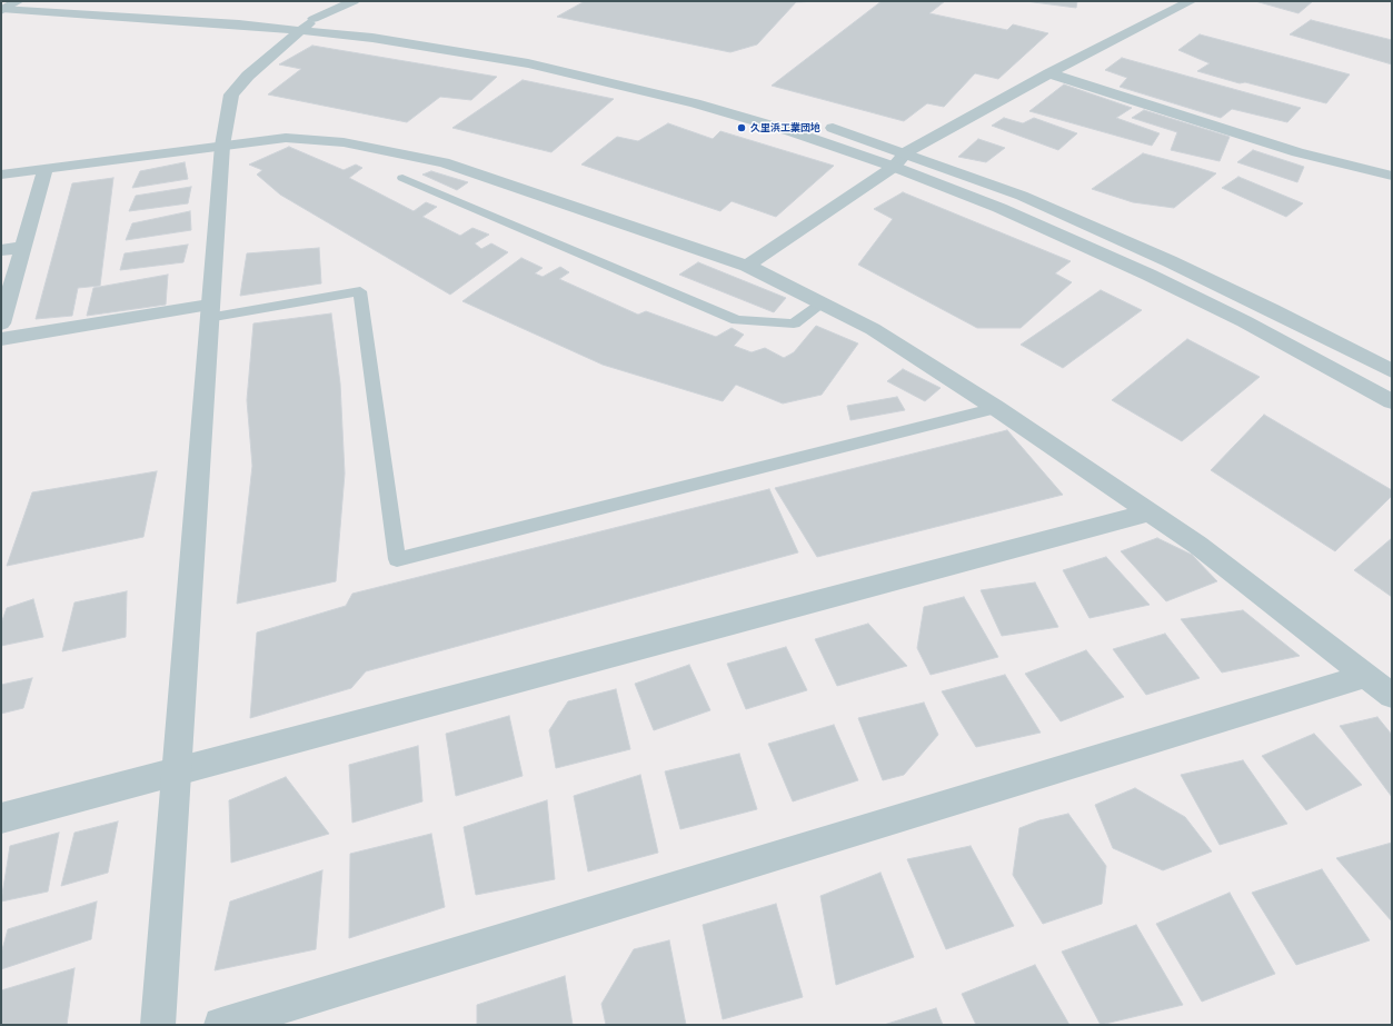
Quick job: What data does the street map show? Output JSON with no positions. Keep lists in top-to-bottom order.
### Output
{
  "places": ["久里浜工業団地"]
}
